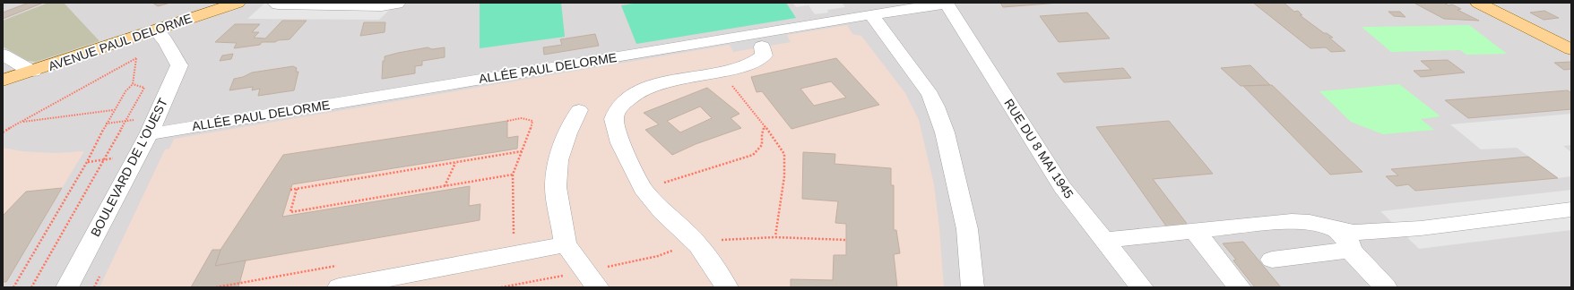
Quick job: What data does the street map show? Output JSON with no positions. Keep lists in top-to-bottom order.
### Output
{
  "streets": {
    "main road": ["AVENUE PAUL DELORME"],
    "street": ["ALLÉE PAUL DELORME", "RUE DU 8 MAI 1945", "BOULEVARD DE L'OUEST"]
  },
  "crossings": [
    ["AVENUE PAUL DELORME", "BOULEVARD DE L'OUEST"],
    ["ALLÉE PAUL DELORME", "RUE DU 8 MAI 1945"],
    ["ALLÉE PAUL DELORME", "BOULEVARD DE L'OUEST"]
  ]
}
